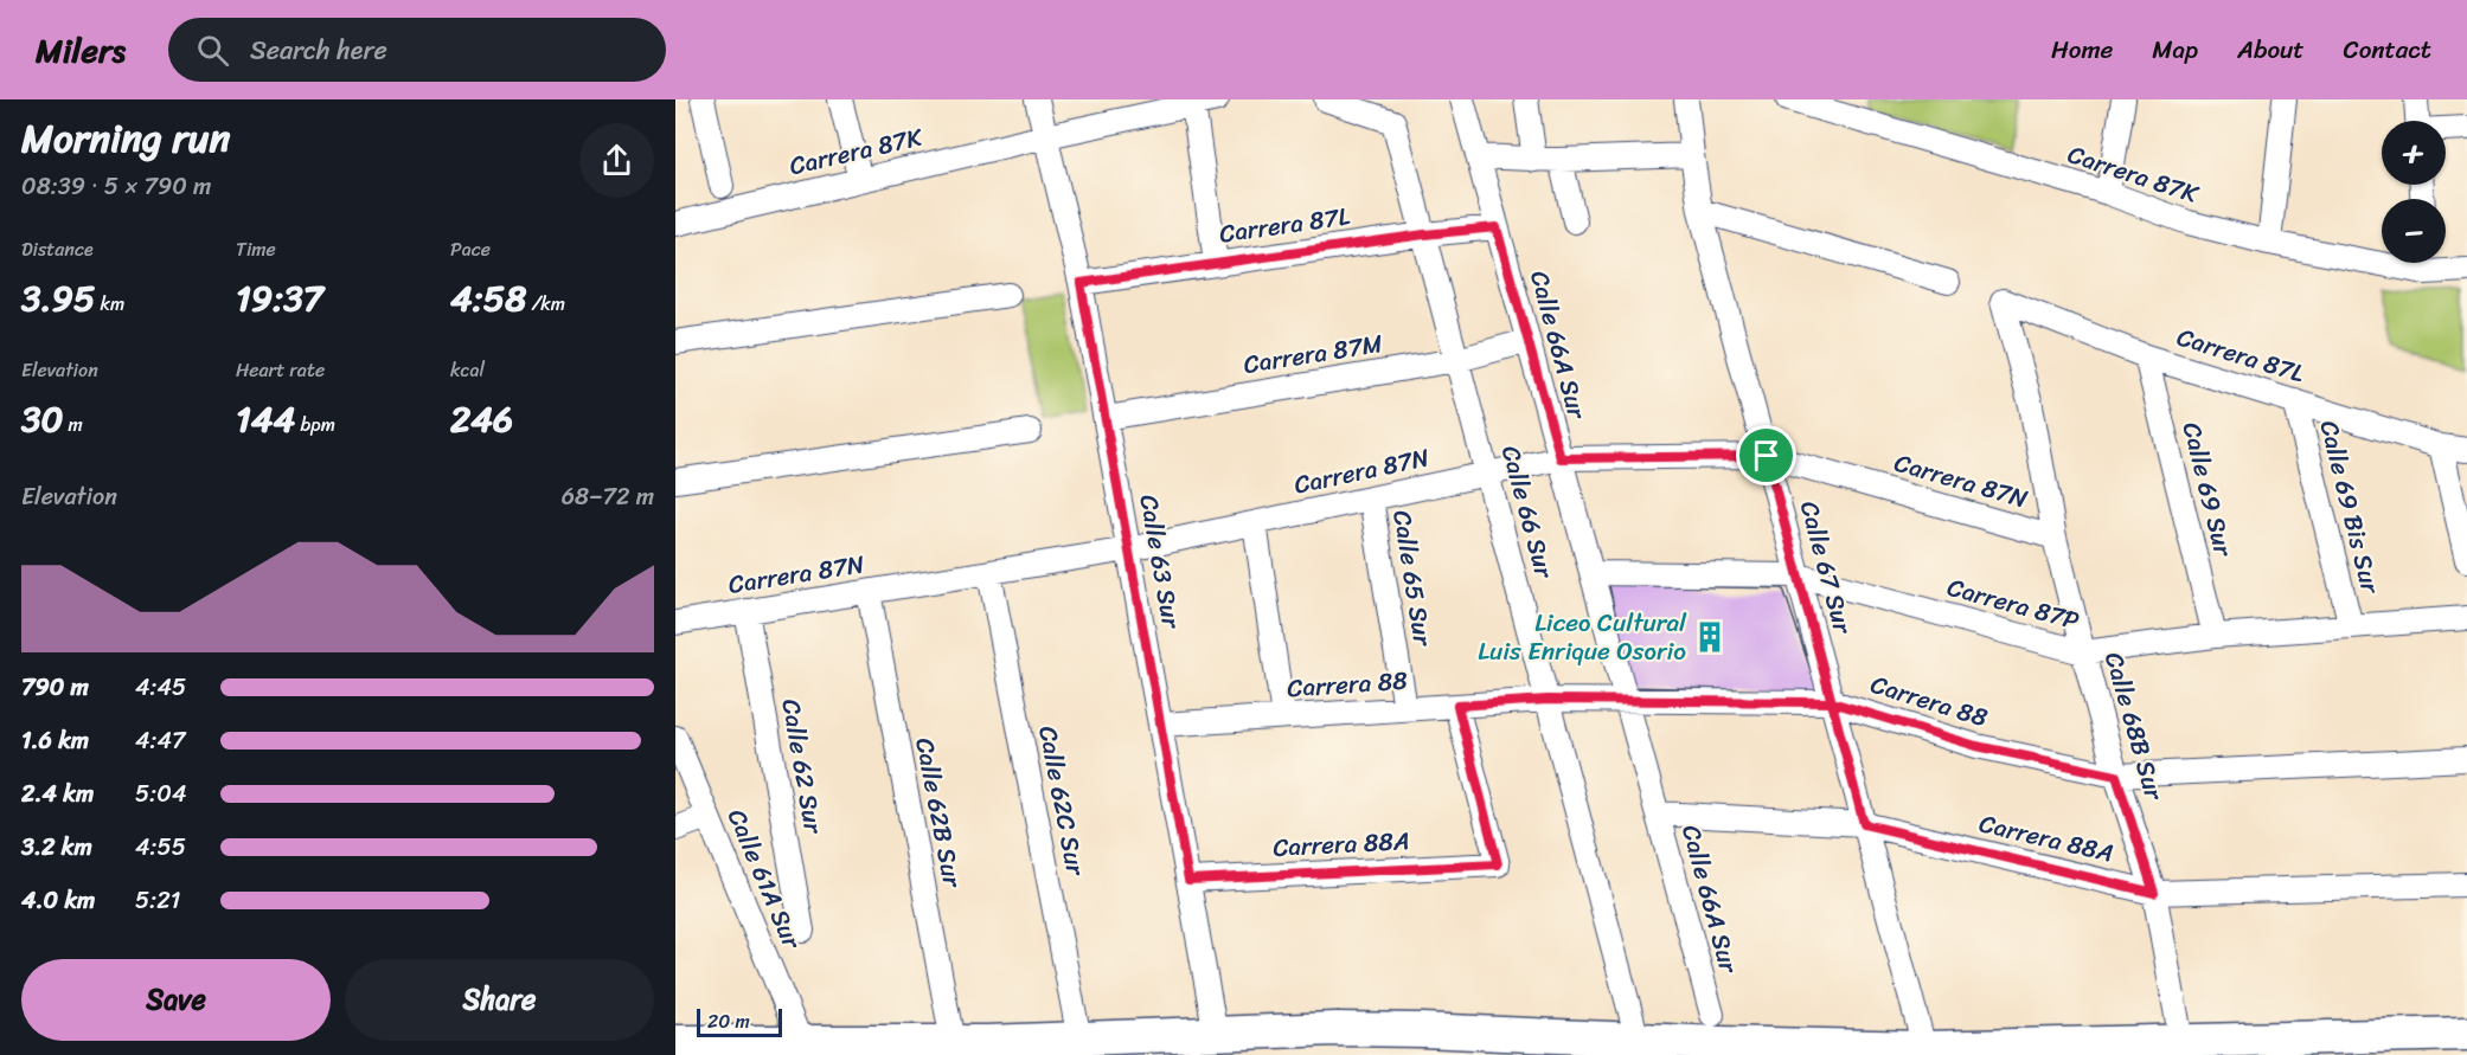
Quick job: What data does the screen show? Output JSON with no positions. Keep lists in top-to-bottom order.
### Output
{
  "streets": {
    "street": [
      "Carrera 87K",
      "Carrera 87L",
      "Calle 66A Sur",
      "Carrera 87M",
      "Carrera 87N",
      "Calle 69 Sur",
      "Calle 69 Bis Sur",
      "Calle 66 Sur",
      "Calle 63 Sur",
      "Calle 67 Sur",
      "Calle 65 Sur",
      "Carrera 87P",
      "Carrera 88",
      "Calle 68B Sur",
      "Calle 62 Sur",
      "Calle 62C Sur",
      "Calle 62B Sur",
      "Carrera 88A",
      "Calle 61A Sur"
    ]
  },
  "crossings": [
    ["Carrera 87K", "Calle 63 Sur"],
    ["Carrera 87L", "Calle 66A Sur"],
    ["Carrera 87L", "Calle 69 Sur"],
    ["Carrera 87L", "Calle 69 Bis Sur"],
    ["Carrera 87L", "Calle 66 Sur"],
    ["Carrera 87L", "Calle 63 Sur"],
    ["Carrera 87L", "Calle 68B Sur"],
    ["Calle 66A Sur", "Carrera 87M"],
    ["Calle 66A Sur", "Carrera 87N"],
    ["Calle 66A Sur", "Carrera 87P"],
    ["Calle 66A Sur", "Carrera 88"],
    ["Calle 66A Sur", "Carrera 88A"],
    ["Carrera 87M", "Calle 66 Sur"],
    ["Carrera 87M", "Calle 63 Sur"],
    ["Carrera 87N", "Calle 66 Sur"],
    ["Carrera 87N", "Calle 63 Sur"],
    ["Carrera 87N", "Calle 67 Sur"],
    ["Carrera 87N", "Calle 65 Sur"],
    ["Carrera 87N", "Calle 68B Sur"],
    ["Carrera 87N", "Calle 62 Sur"],
    ["Carrera 87N", "Calle 62C Sur"],
    ["Carrera 87N", "Calle 62B Sur"],
    ["Calle 69 Sur", "Carrera 87P"],
    ["Calle 69 Bis Sur", "Carrera 87P"],
    ["Calle 66 Sur", "Carrera 88"],
    ["Calle 63 Sur", "Carrera 88"],
    ["Calle 63 Sur", "Carrera 88A"],
    ["Calle 67 Sur", "Carrera 87P"],
    ["Calle 67 Sur", "Carrera 88"],
    ["Calle 67 Sur", "Carrera 88A"],
    ["Calle 65 Sur", "Carrera 88"],
    ["Carrera 87P", "Calle 68B Sur"],
    ["Carrera 88", "Calle 68B Sur"],
    ["Carrera 88", "Carrera 88A"],
    ["Calle 68B Sur", "Carrera 88A"]
  ],
  "places": {
    "building": ["Liceo Cultural Luis Enrique Osorio"]
  },
  "scale_bar": "20 m",
  "page": {
    "header": "Milers",
    "search": "Search here",
    "nav": [
      "Home",
      "Map",
      "About",
      "Contact"
    ],
    "heading": ["Morning run", "08:39 · 5 × 790 m"],
    "map_buttons": ["+", "−"],
    "stats": [
      ["Distance", "3.95 km"],
      ["Time", "19:37"],
      ["Pace", "4:58 /km"],
      ["Elevation", "30 m"],
      ["Heart rate", "144 bpm"],
      ["kcal", "246"]
    ],
    "chart": ["Elevation", "68–72 m"],
    "list": [
      {
        "name": "790 m",
        "note": "4:45"
      },
      {
        "name": "1.6 km",
        "note": "4:47"
      },
      {
        "name": "2.4 km",
        "note": "5:04"
      },
      {
        "name": "3.2 km",
        "note": "4:55"
      },
      {
        "name": "4.0 km",
        "note": "5:21"
      }
    ],
    "buttons": ["Save", "Share"],
    "scale": "20 m"
  }
}
